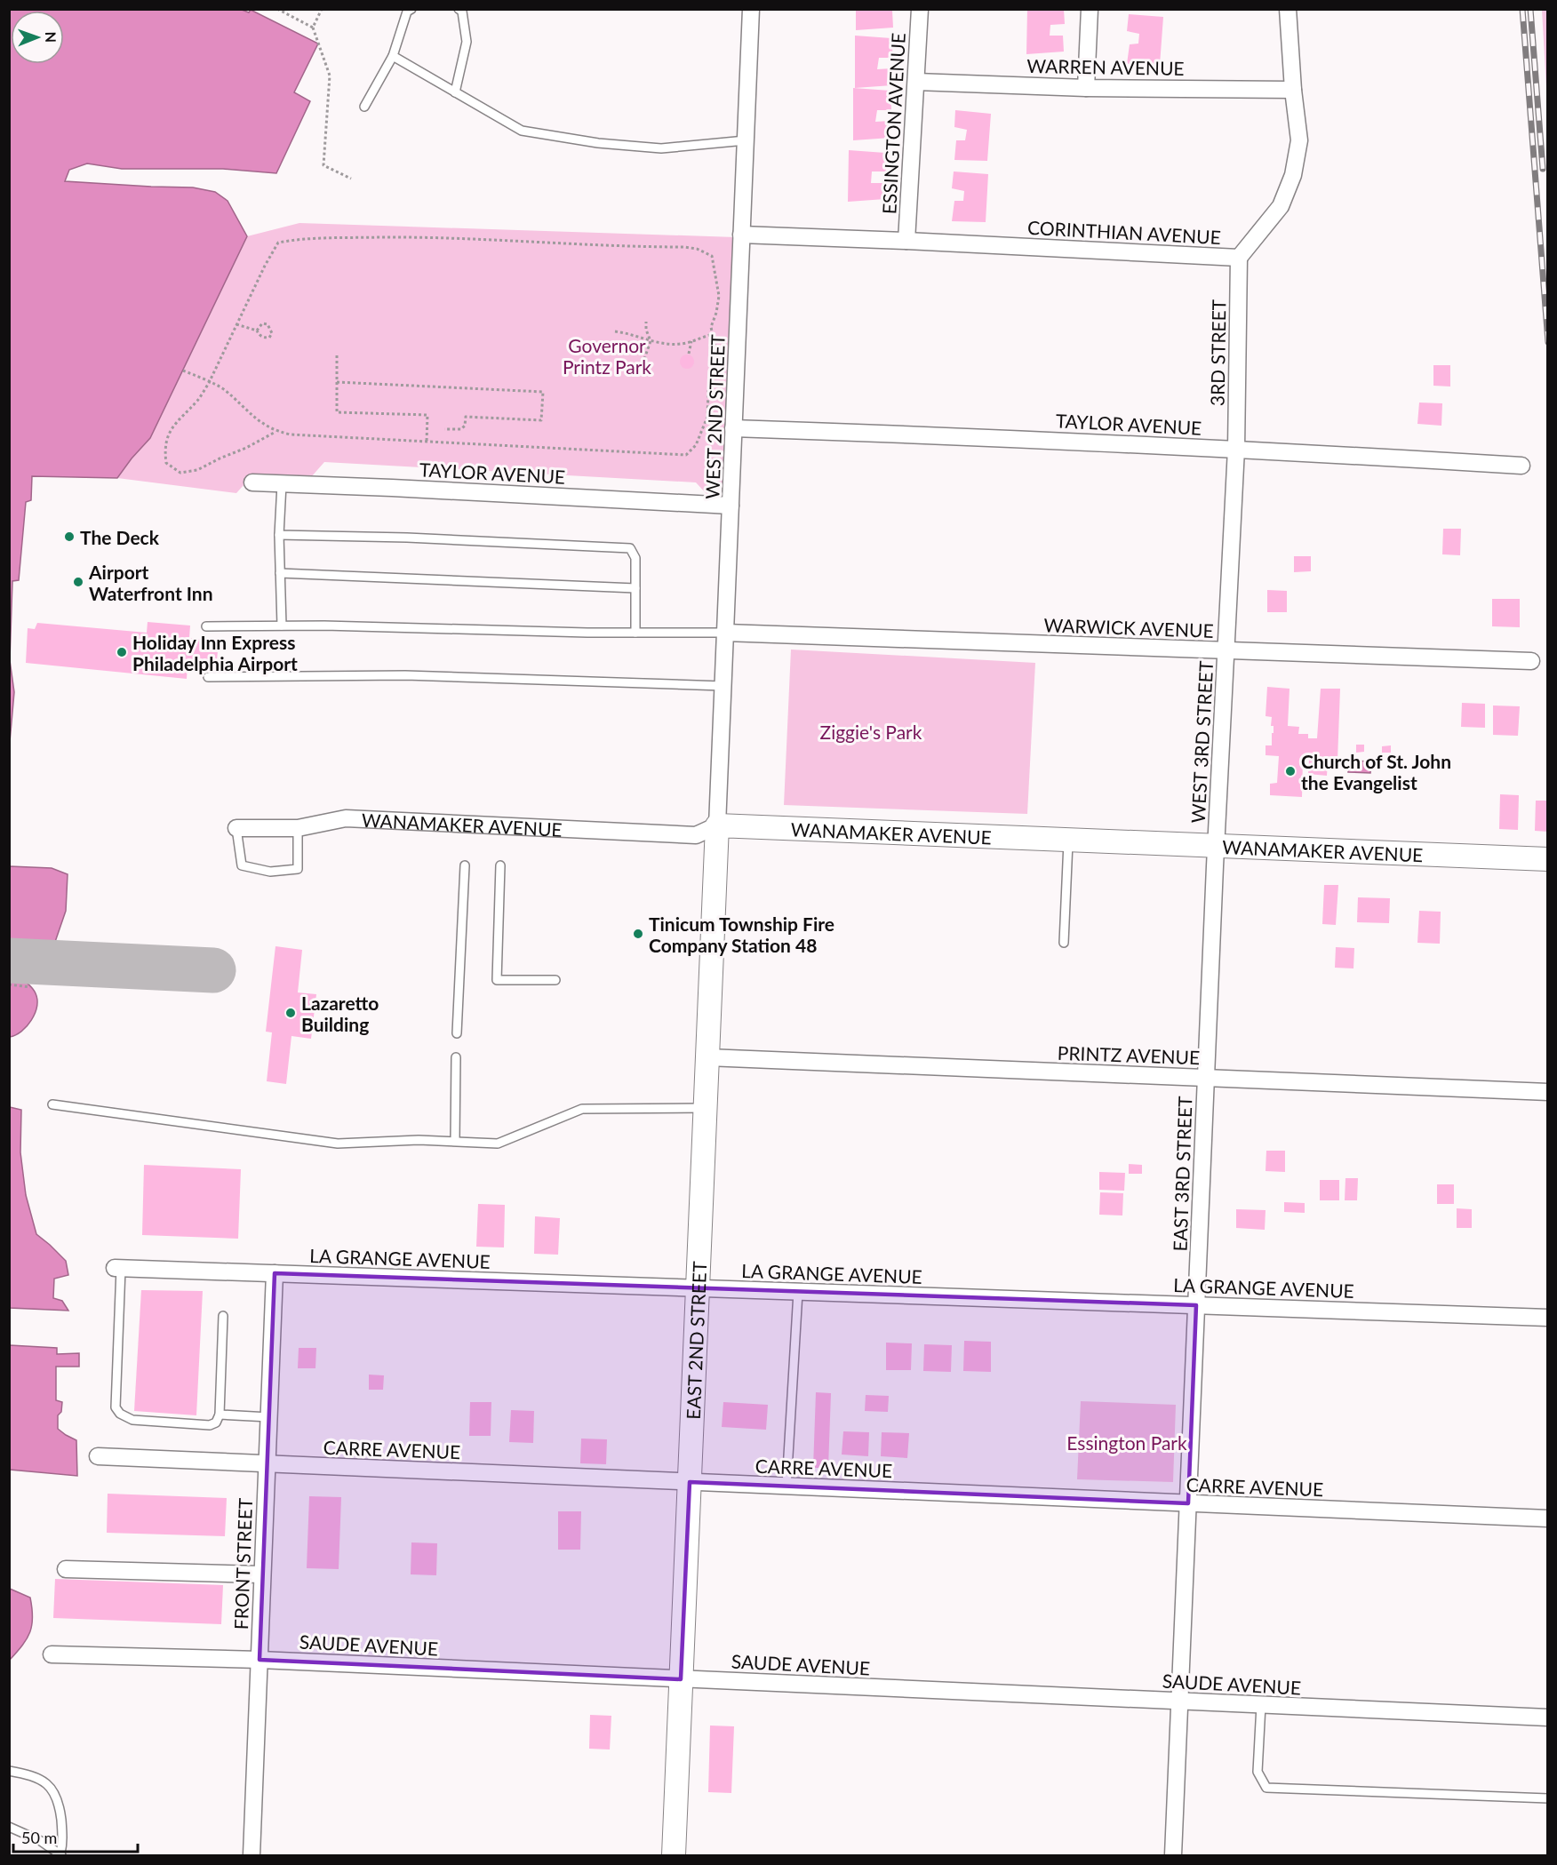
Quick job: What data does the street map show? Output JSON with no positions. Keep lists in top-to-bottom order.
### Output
{
  "streets": {
    "street": [
      "WARREN AVENUE",
      "ESSINGTON AVENUE",
      "CORINTHIAN AVENUE",
      "3RD STREET",
      "WEST 2ND STREET",
      "TAYLOR AVENUE",
      "WARWICK AVENUE",
      "WEST 3RD STREET",
      "WANAMAKER AVENUE",
      "PRINTZ AVENUE",
      "EAST 3RD STREET",
      "LA GRANGE AVENUE",
      "EAST 2ND STREET",
      "CARRE AVENUE",
      "FRONT STREET",
      "SAUDE AVENUE"
    ]
  },
  "crossings": [
    ["WARREN AVENUE", "ESSINGTON AVENUE"],
    ["WARREN AVENUE", "CORINTHIAN AVENUE"],
    ["ESSINGTON AVENUE", "CORINTHIAN AVENUE"],
    ["CORINTHIAN AVENUE", "3RD STREET"],
    ["CORINTHIAN AVENUE", "WEST 2ND STREET"],
    ["3RD STREET", "TAYLOR AVENUE"],
    ["3RD STREET", "WEST 3RD STREET"],
    ["WEST 2ND STREET", "TAYLOR AVENUE"],
    ["WEST 2ND STREET", "WARWICK AVENUE"],
    ["WEST 2ND STREET", "WANAMAKER AVENUE"],
    ["WEST 2ND STREET", "EAST 2ND STREET"],
    ["TAYLOR AVENUE", "WEST 3RD STREET"],
    ["WARWICK AVENUE", "WEST 3RD STREET"],
    ["WEST 3RD STREET", "WANAMAKER AVENUE"],
    ["WEST 3RD STREET", "EAST 3RD STREET"],
    ["WANAMAKER AVENUE", "EAST 3RD STREET"],
    ["WANAMAKER AVENUE", "EAST 2ND STREET"],
    ["PRINTZ AVENUE", "EAST 3RD STREET"],
    ["PRINTZ AVENUE", "EAST 2ND STREET"],
    ["EAST 3RD STREET", "LA GRANGE AVENUE"],
    ["EAST 3RD STREET", "CARRE AVENUE"],
    ["EAST 3RD STREET", "SAUDE AVENUE"],
    ["LA GRANGE AVENUE", "EAST 2ND STREET"],
    ["LA GRANGE AVENUE", "FRONT STREET"],
    ["EAST 2ND STREET", "CARRE AVENUE"],
    ["EAST 2ND STREET", "SAUDE AVENUE"],
    ["CARRE AVENUE", "FRONT STREET"],
    ["FRONT STREET", "SAUDE AVENUE"]
  ],
  "parks": ["Governor Printz Park", "Ziggie's Park", "Essington Park"],
  "places": [
    "The Deck",
    "Airport Waterfront Inn",
    "Holiday Inn Express Philadelphia Airport",
    "Church of St. John the Evangelist",
    "Tinicum Township Fire Company Station 48",
    "Lazaretto Building"
  ],
  "scale_bar": "50 m",
  "north": "right"
}
